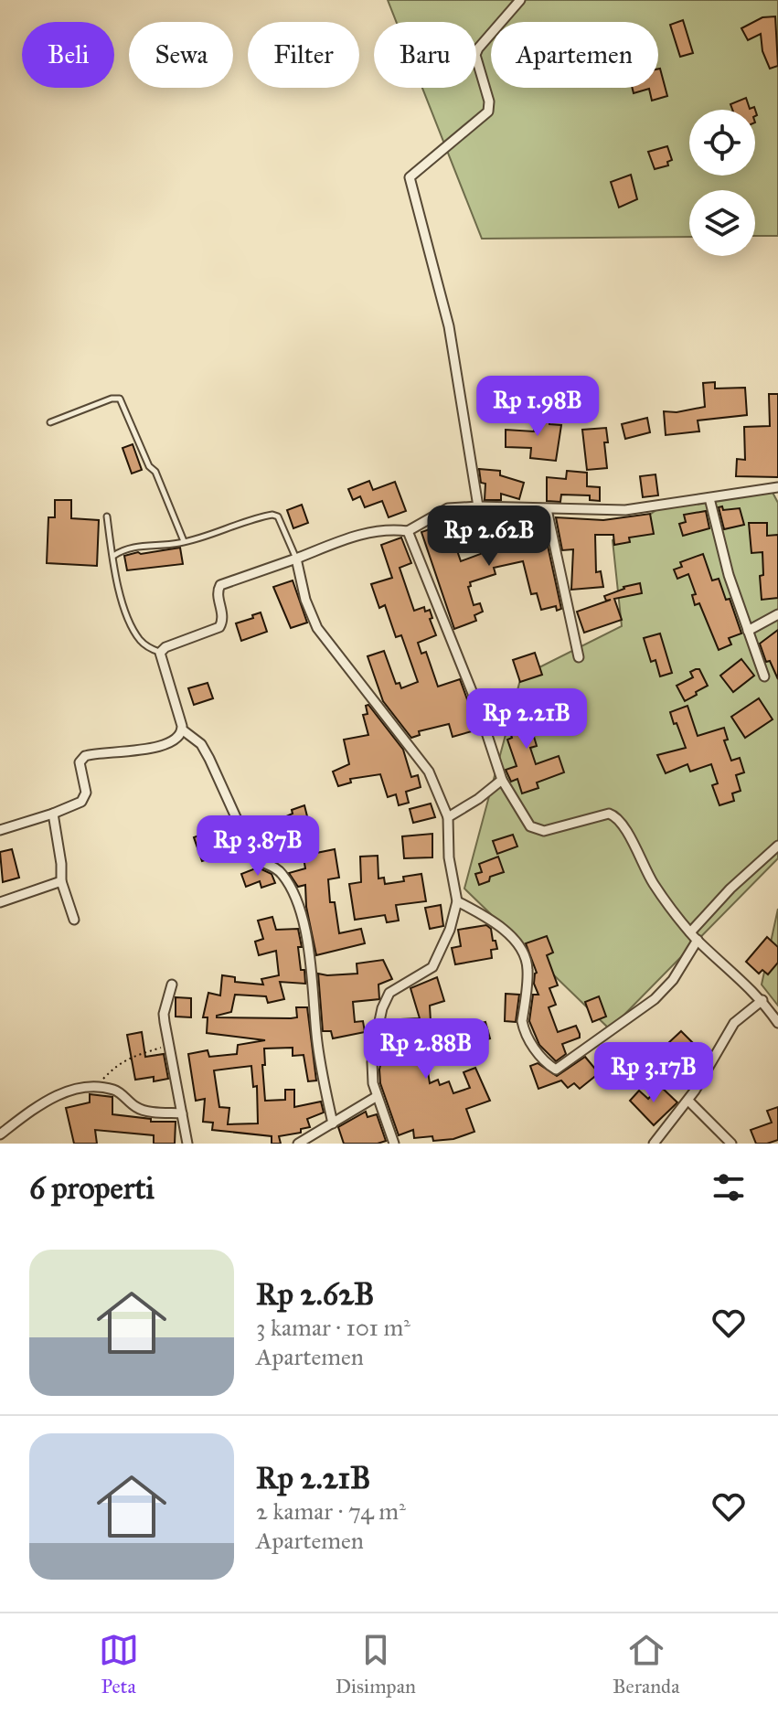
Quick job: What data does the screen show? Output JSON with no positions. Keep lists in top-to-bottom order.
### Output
{
  "page": {
    "chip": [
      "Beli",
      "Sewa",
      "Filter",
      "Baru",
      "Apartemen"
    ],
    "price": [
      "Rp 1.98B",
      "Rp 2.62B",
      "Rp 2.21B",
      "Rp 3.87B",
      "Rp 2.88B",
      "Rp 3.17B"
    ],
    "heading": "6 properti",
    "list": [
      {
        "name": "Rp 2.62B",
        "note": "3 kamar · 101 m² · Apartemen"
      },
      {
        "name": "Rp 2.21B",
        "note": "2 kamar · 74 m² · Apartemen"
      }
    ],
    "tabs": ["Peta", "Disimpan", "Beranda"]
  }
}
